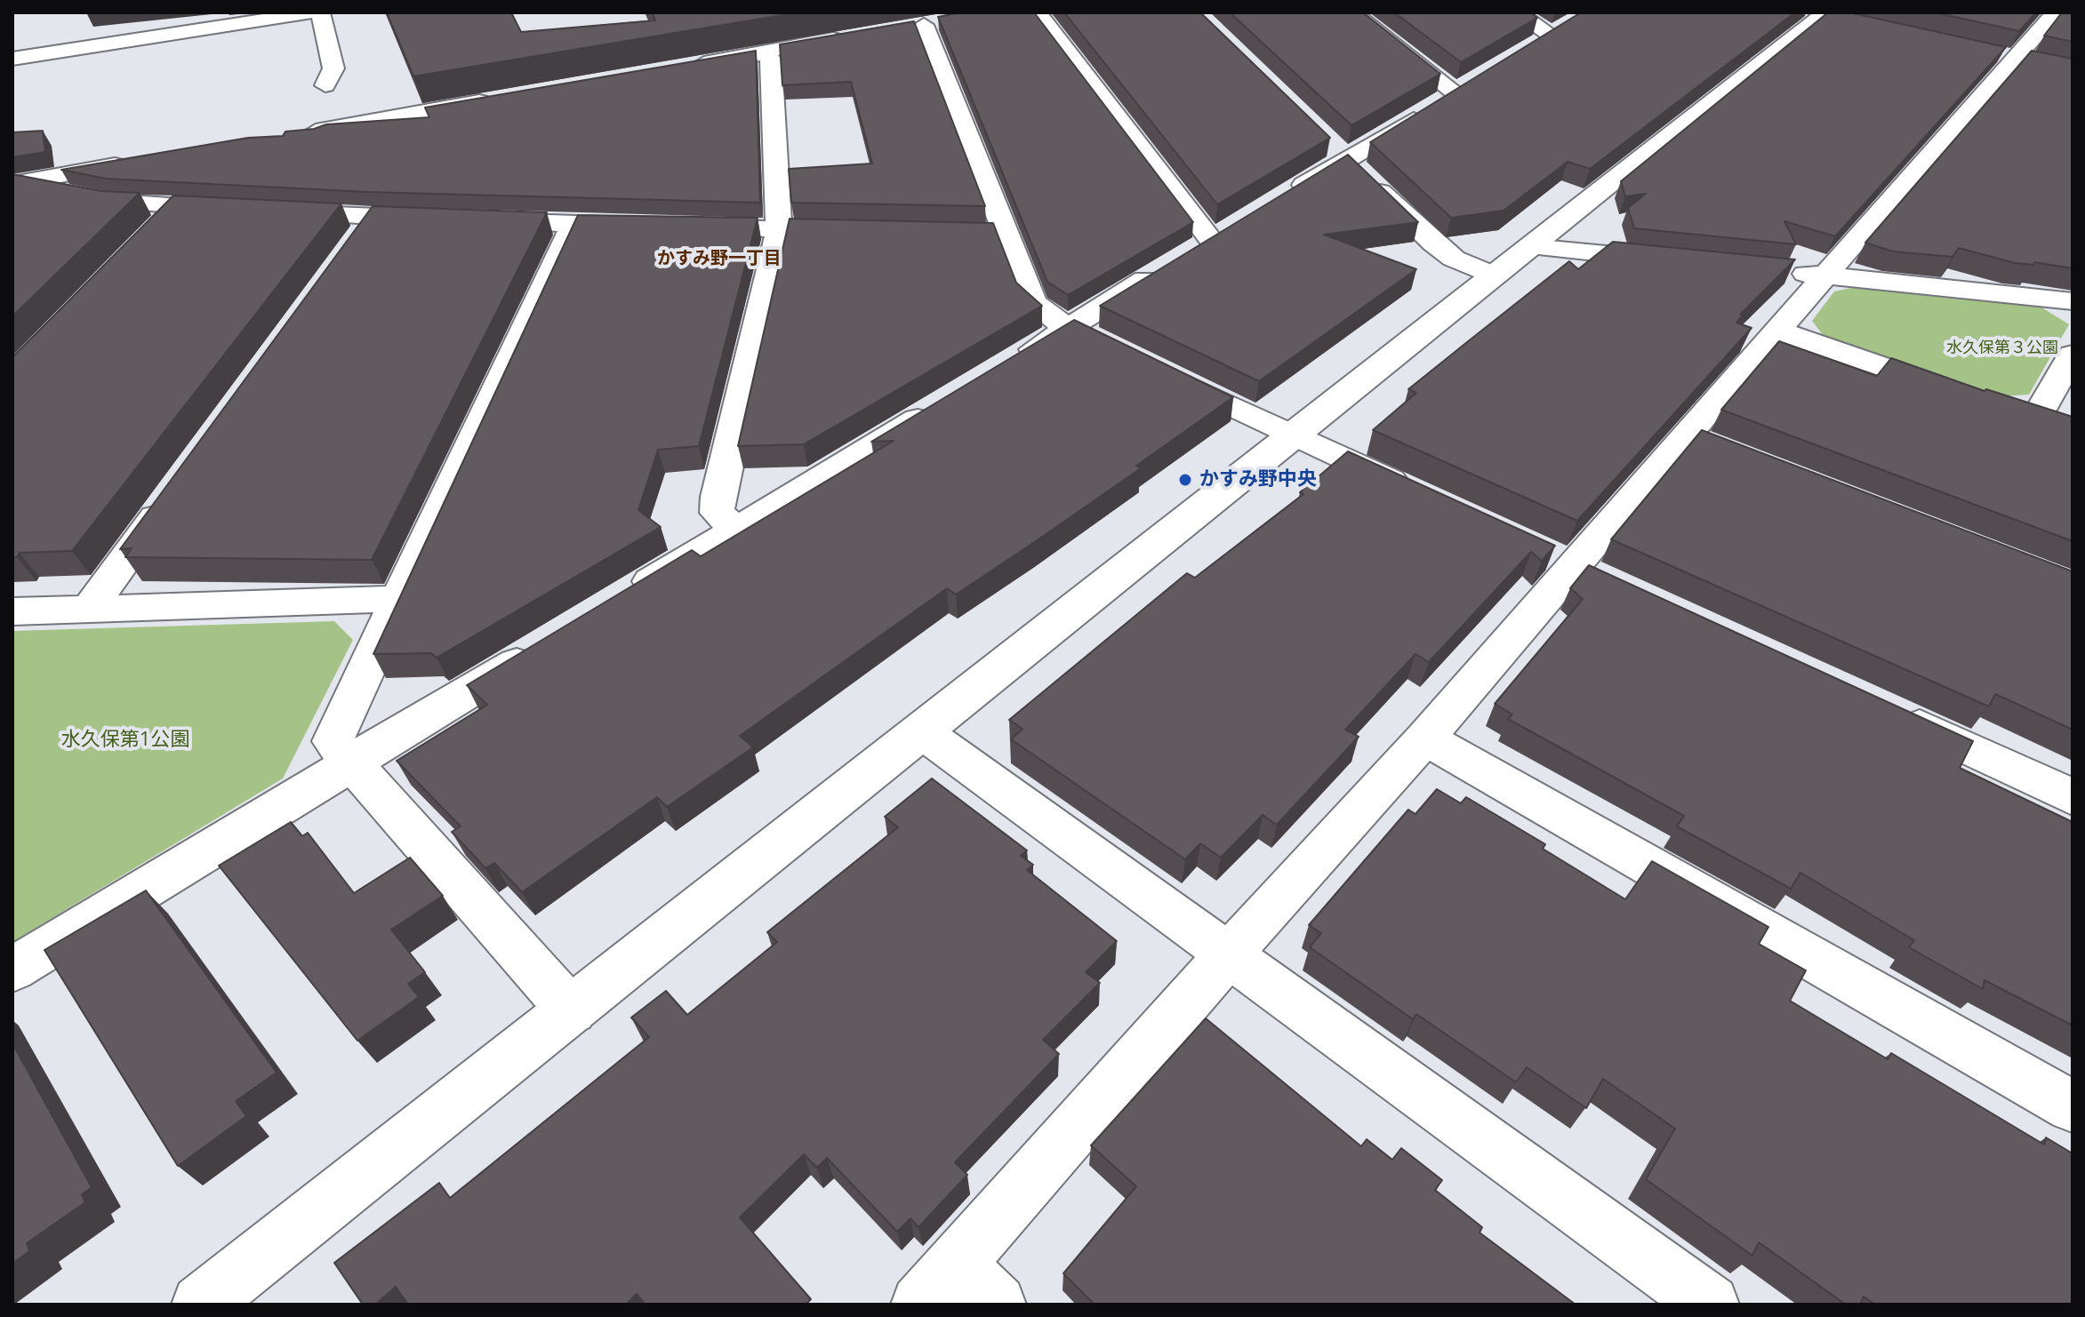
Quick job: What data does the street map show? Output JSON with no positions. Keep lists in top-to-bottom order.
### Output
{
  "districts": ["かすみ野一丁目"],
  "parks": ["水久保第３公園", "水久保第1公園"],
  "places": ["かすみ野中央"]
}
